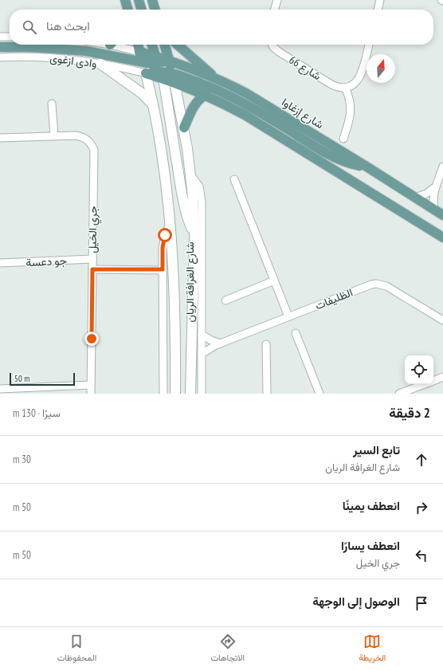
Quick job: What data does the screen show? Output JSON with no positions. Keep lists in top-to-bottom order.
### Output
{
  "streets": {
    "main road": ["شارع إزغاوا", "شارع الغرافة الريان"],
    "street": [
      "وادى ازغوى",
      "شارع 66",
      "جري الخيل",
      "جو دعسة",
      "الظليفات"
    ]
  },
  "crossings": [
    ["وادى ازغوى", "شارع إزغاوا"],
    ["وادى ازغوى", "شارع الغرافة الريان"],
    ["شارع إزغاوا", "شارع الغرافة الريان"],
    ["جري الخيل", "جو دعسة"],
    ["شارع الغرافة الريان", "الظليفات"]
  ],
  "scale_bar": "50 m",
  "north": "top",
  "page": {
    "search": "ابحث هنا",
    "scale": "50 m",
    "heading": ["2 دقيقة", "سيرًا · 130 m"],
    "list": [
      ["تابع السير", "شارع الغرافة الريان", "30 m"],
      ["انعطف يمينًا", "50 m"],
      ["انعطف يسارًا", "جري الخيل", "50 m"],
      "الوصول إلى الوجهة"
    ],
    "nav": ["الخريطة", "الاتجاهات", "المحفوظات"]
  }
}
